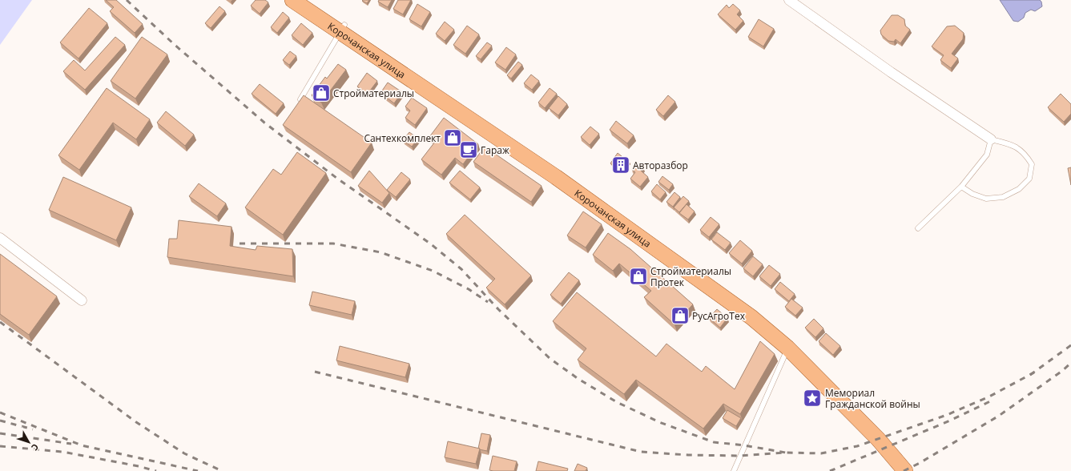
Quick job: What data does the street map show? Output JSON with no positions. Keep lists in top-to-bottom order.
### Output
{
  "streets": {
    "main road": ["Корочанская улица"]
  },
  "places": {
    "shop": [
      "Стройматериалы",
      "Сантехкомплект",
      "Стройматериалы Протек",
      "РусАгроТех"
    ],
    "cafe": ["Гараж"],
    "building": ["Авторазбор"],
    "place": ["Мемориал Гражданской войны"]
  },
  "north": "bottom right"
}
